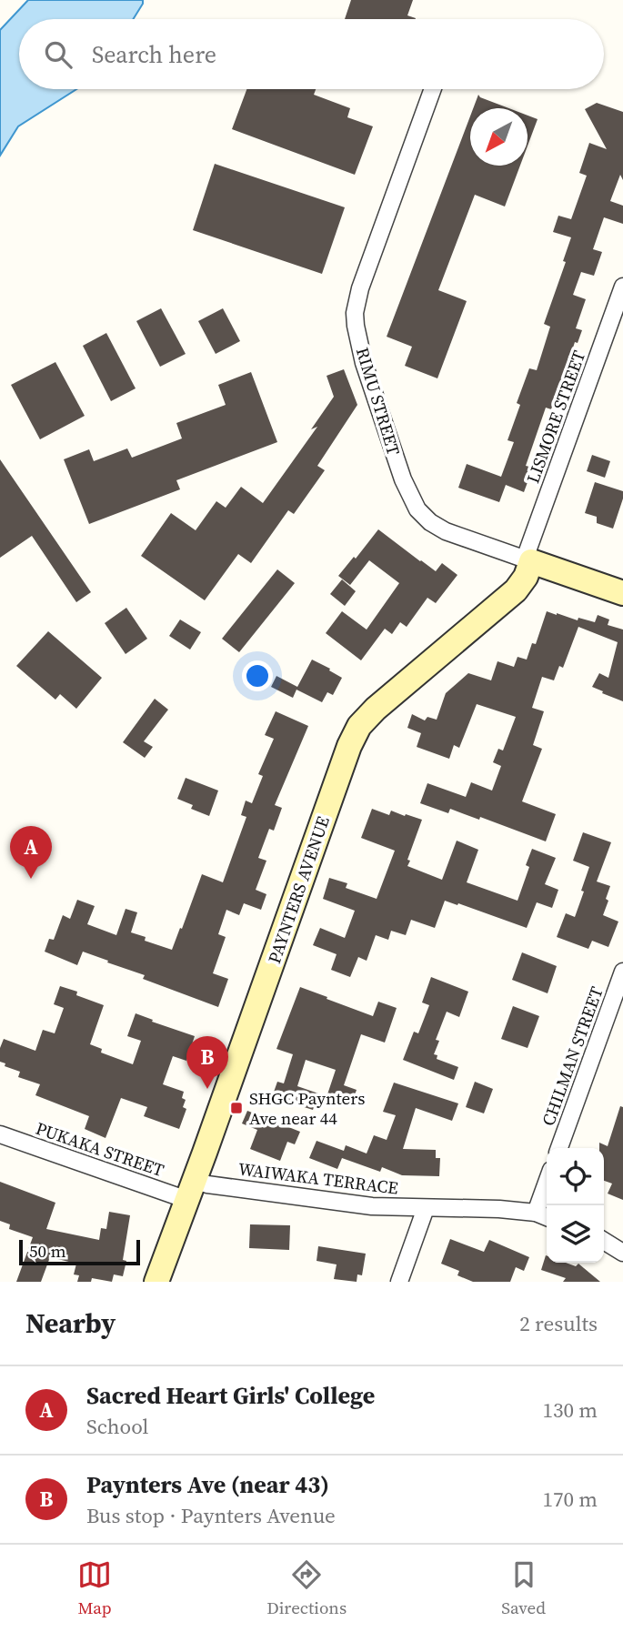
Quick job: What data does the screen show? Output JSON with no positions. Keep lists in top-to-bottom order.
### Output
{
  "streets": {
    "street": [
      "RIMU STREET",
      "LISMORE STREET",
      "PAYNTERS AVENUE",
      "CHILMAN STREET",
      "PUKAKA STREET",
      "WAIWAKA TERRACE"
    ]
  },
  "crossings": [
    ["RIMU STREET", "LISMORE STREET"],
    ["RIMU STREET", "PAYNTERS AVENUE"],
    ["LISMORE STREET", "PAYNTERS AVENUE"],
    ["PAYNTERS AVENUE", "PUKAKA STREET"],
    ["PAYNTERS AVENUE", "WAIWAKA TERRACE"],
    ["PUKAKA STREET", "WAIWAKA TERRACE"]
  ],
  "places": {
    "transit": ["SHGC Paynters Ave near 44"]
  },
  "scale_bar": "50 m",
  "north": "bottom left",
  "page": {
    "search": "Search here",
    "pins": ["A", "B"],
    "scale": "50 m",
    "heading": ["Nearby", "2 results"],
    "list": [
      {
        "mark": "A",
        "name": "Sacred Heart Girls' College",
        "note": "School",
        "value": "130 m"
      },
      {
        "mark": "B",
        "name": "Paynters Ave (near 43)",
        "note": "Bus stop · Paynters Avenue",
        "value": "170 m"
      }
    ],
    "nav": ["Map", "Directions", "Saved"]
  }
}
